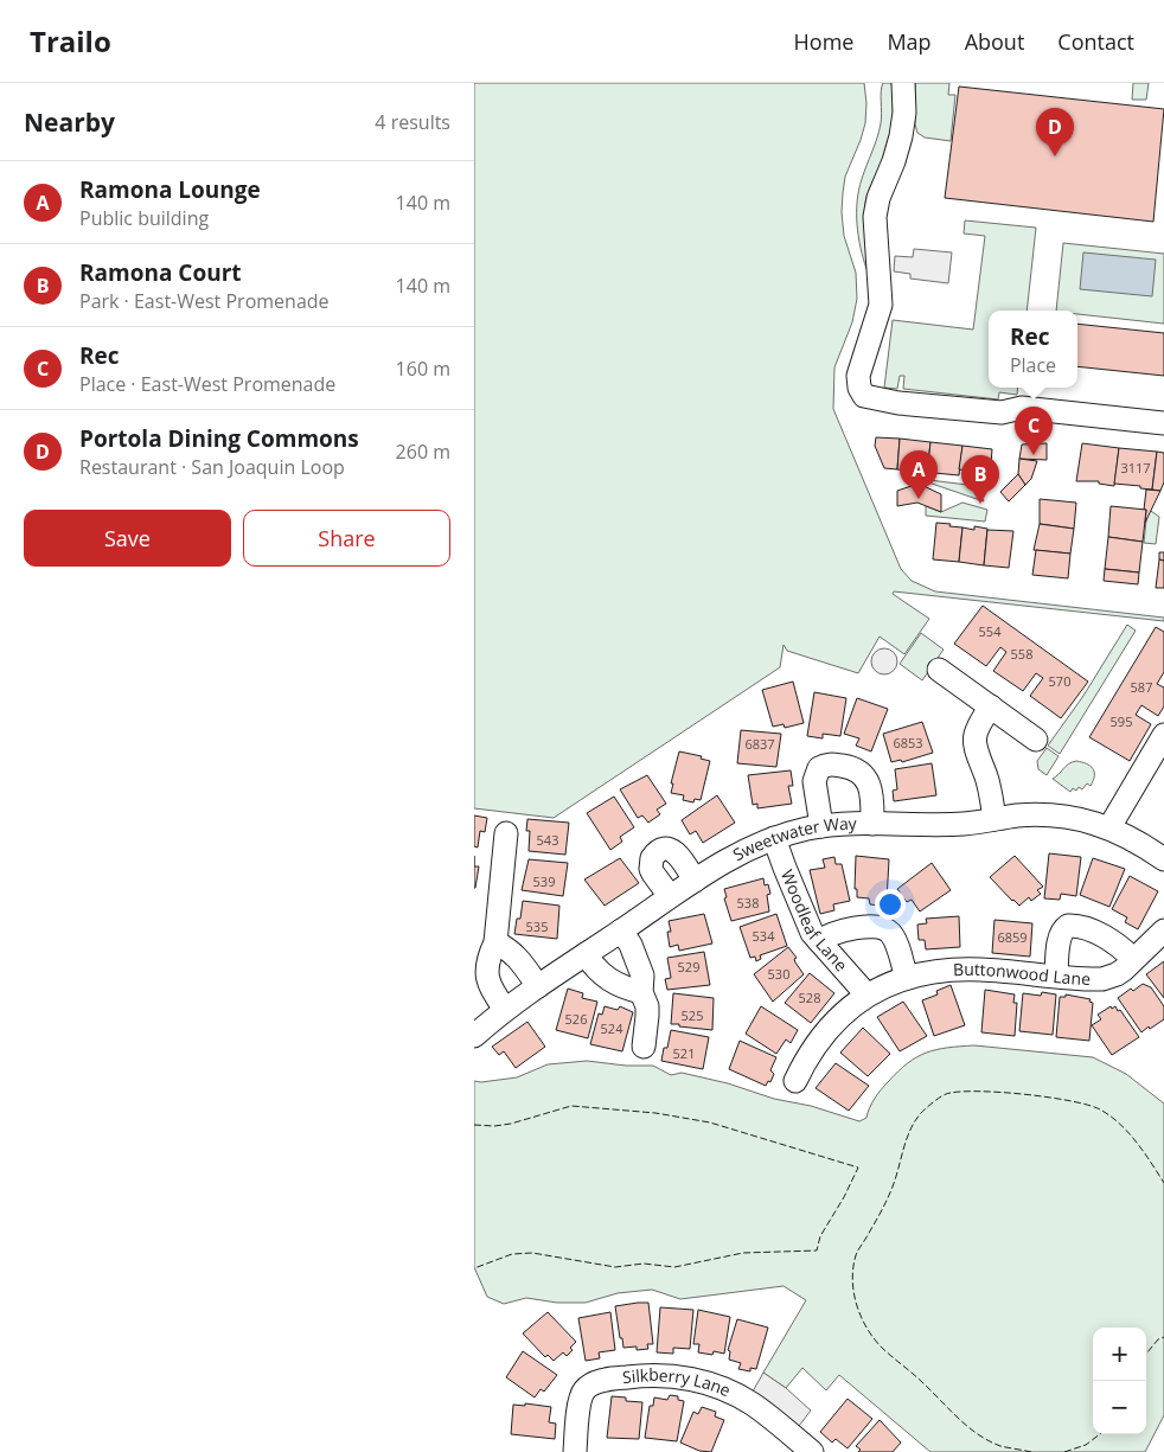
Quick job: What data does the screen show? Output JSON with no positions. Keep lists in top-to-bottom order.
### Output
{
  "streets": {
    "street": [
      "Sweetwater Way",
      "Woodleaf Lane",
      "Buttonwood Lane",
      "Silkberry Lane"
    ]
  },
  "crossings": [
    ["Sweetwater Way", "Woodleaf Lane"],
    ["Woodleaf Lane", "Buttonwood Lane"]
  ],
  "house_numbers": [
    "3117",
    "554",
    "558",
    "570",
    "587",
    "595",
    "6853",
    "6837",
    "543",
    "539",
    "538",
    "535",
    "534",
    "6859",
    "529",
    "530",
    "528",
    "525",
    "526",
    "524",
    "521"
  ],
  "page": {
    "header": "Trailo",
    "nav": [
      "Home",
      "Map",
      "About",
      "Contact"
    ],
    "heading": ["Nearby", "4 results"],
    "pins": [
      "D",
      "C",
      "A",
      "B"
    ],
    "list": [
      {
        "mark": "A",
        "name": "Ramona Lounge",
        "note": "Public building",
        "value": "140 m"
      },
      {
        "mark": "B",
        "name": "Ramona Court",
        "note": "Park · East-West Promenade",
        "value": "140 m"
      },
      {
        "mark": "C",
        "name": "Rec",
        "note": "Place · East-West Promenade",
        "value": "160 m"
      },
      {
        "mark": "D",
        "name": "Portola Dining Commons",
        "note": "Restaurant · San Joaquin Loop",
        "value": "260 m"
      }
    ],
    "popup": ["Rec", "Place"],
    "buttons": ["Save", "Share"],
    "map_buttons": ["+", "−"]
  }
}
